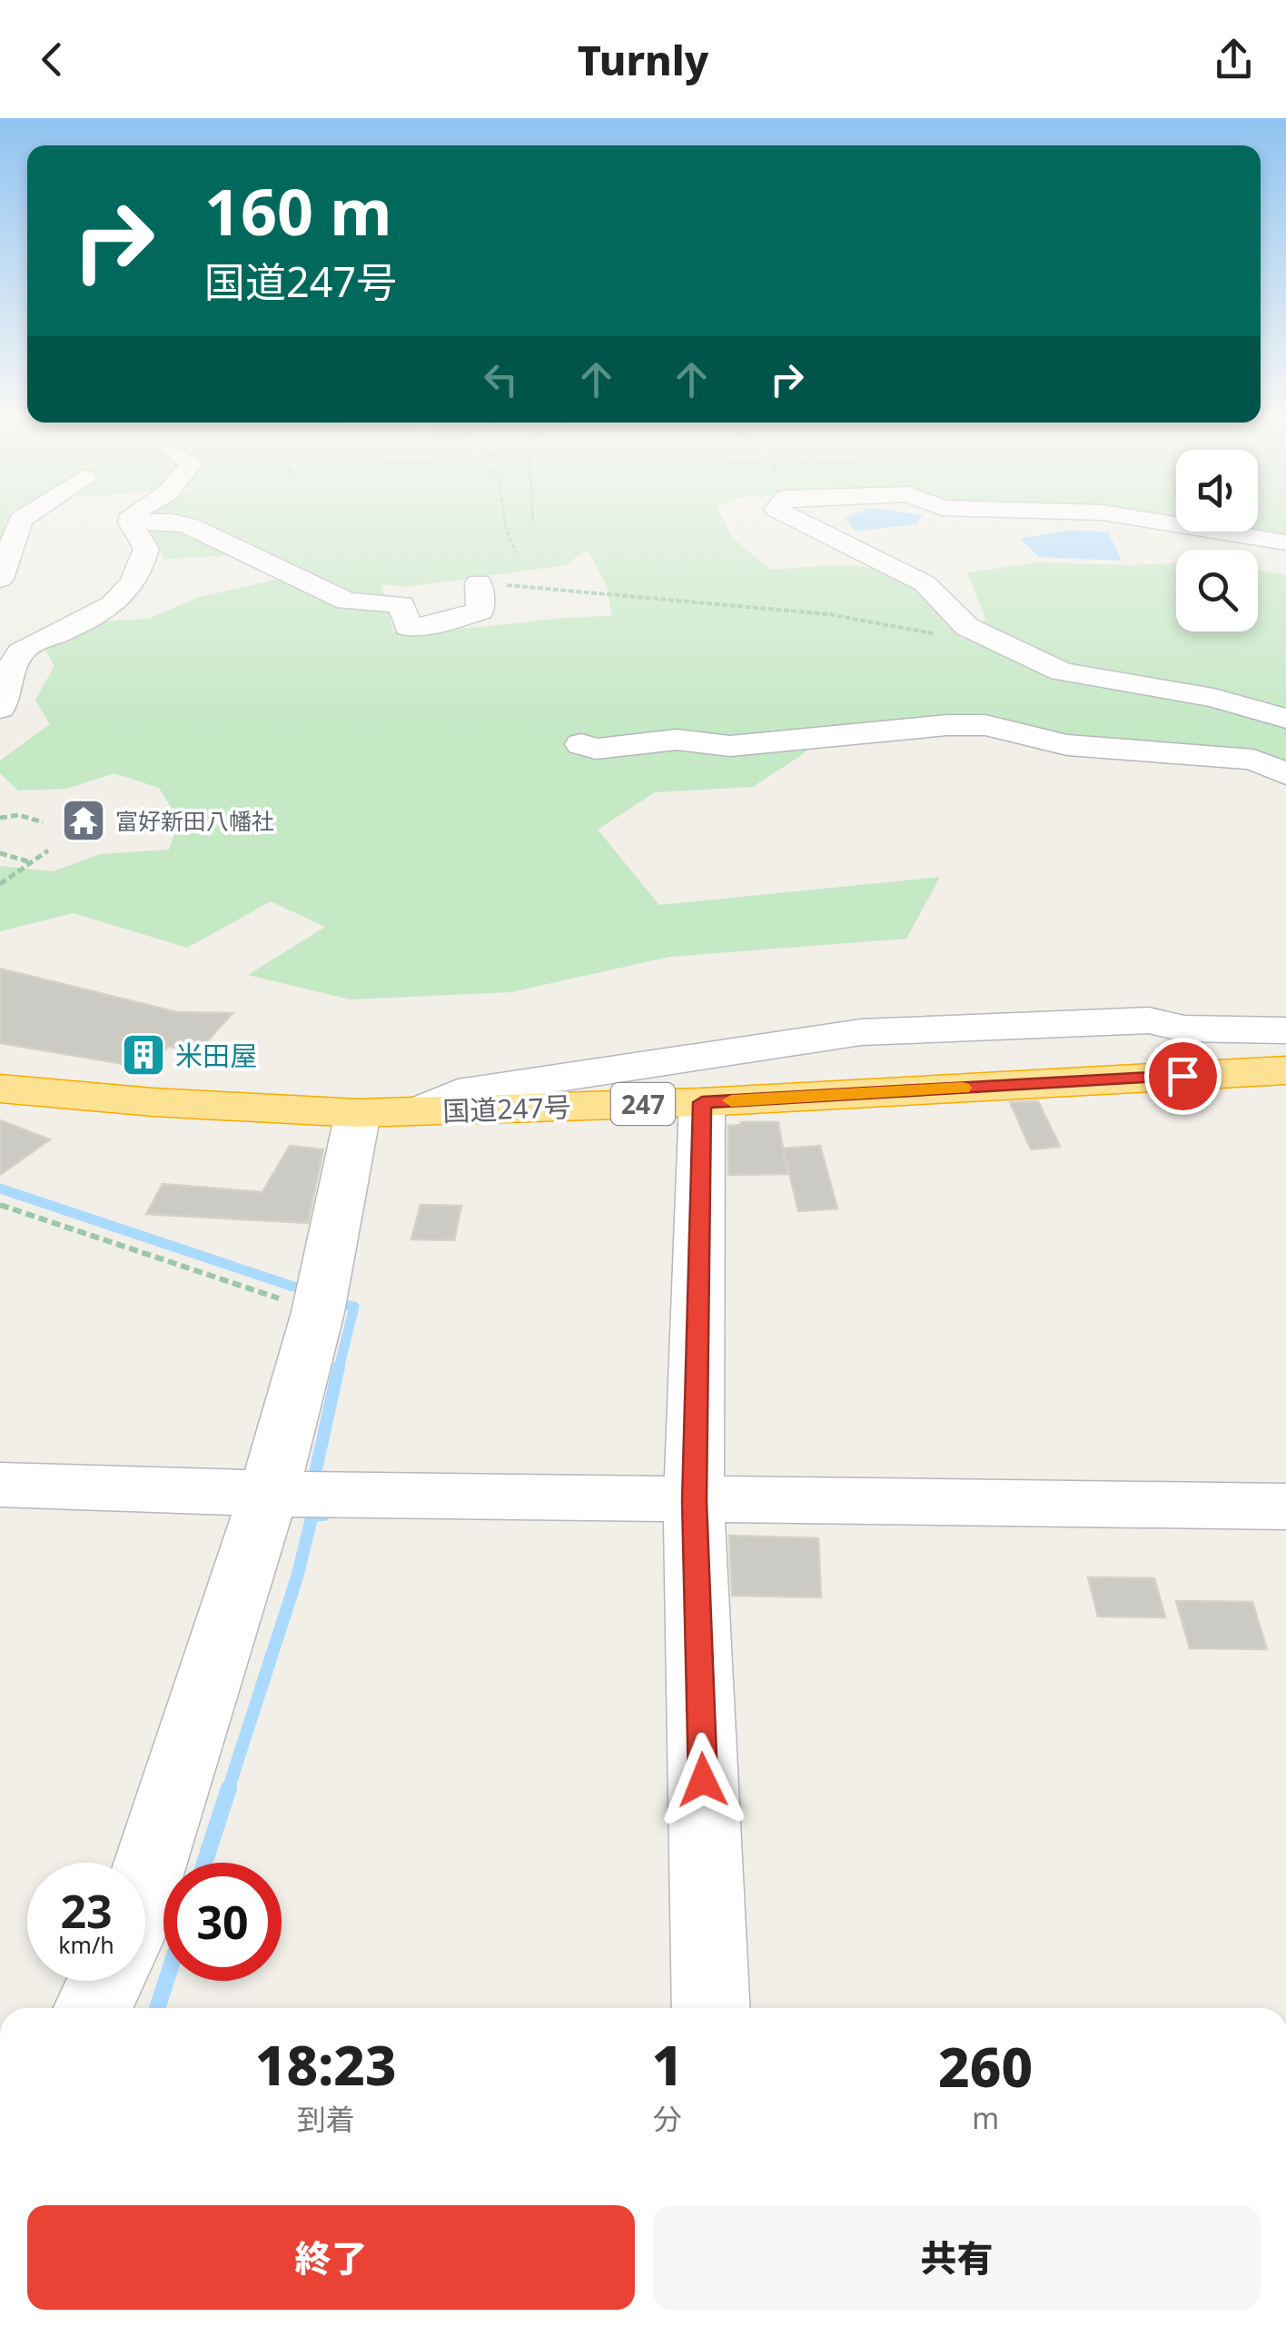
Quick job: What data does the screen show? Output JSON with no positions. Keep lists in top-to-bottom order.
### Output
{
  "streets": {
    "highway": ["247", "国道247号"]
  },
  "places": {
    "temple": ["富好新田八幡社"],
    "building": ["米田屋"]
  },
  "page": {
    "header": "Turnly",
    "turn": ["160 m", "国道247号"],
    "speed": "23 km/h",
    "limit": "30",
    "eta": [
      "18:23",
      "到着",
      "1",
      "分",
      "260",
      "m"
    ],
    "buttons": ["終了", "共有"]
  }
}
